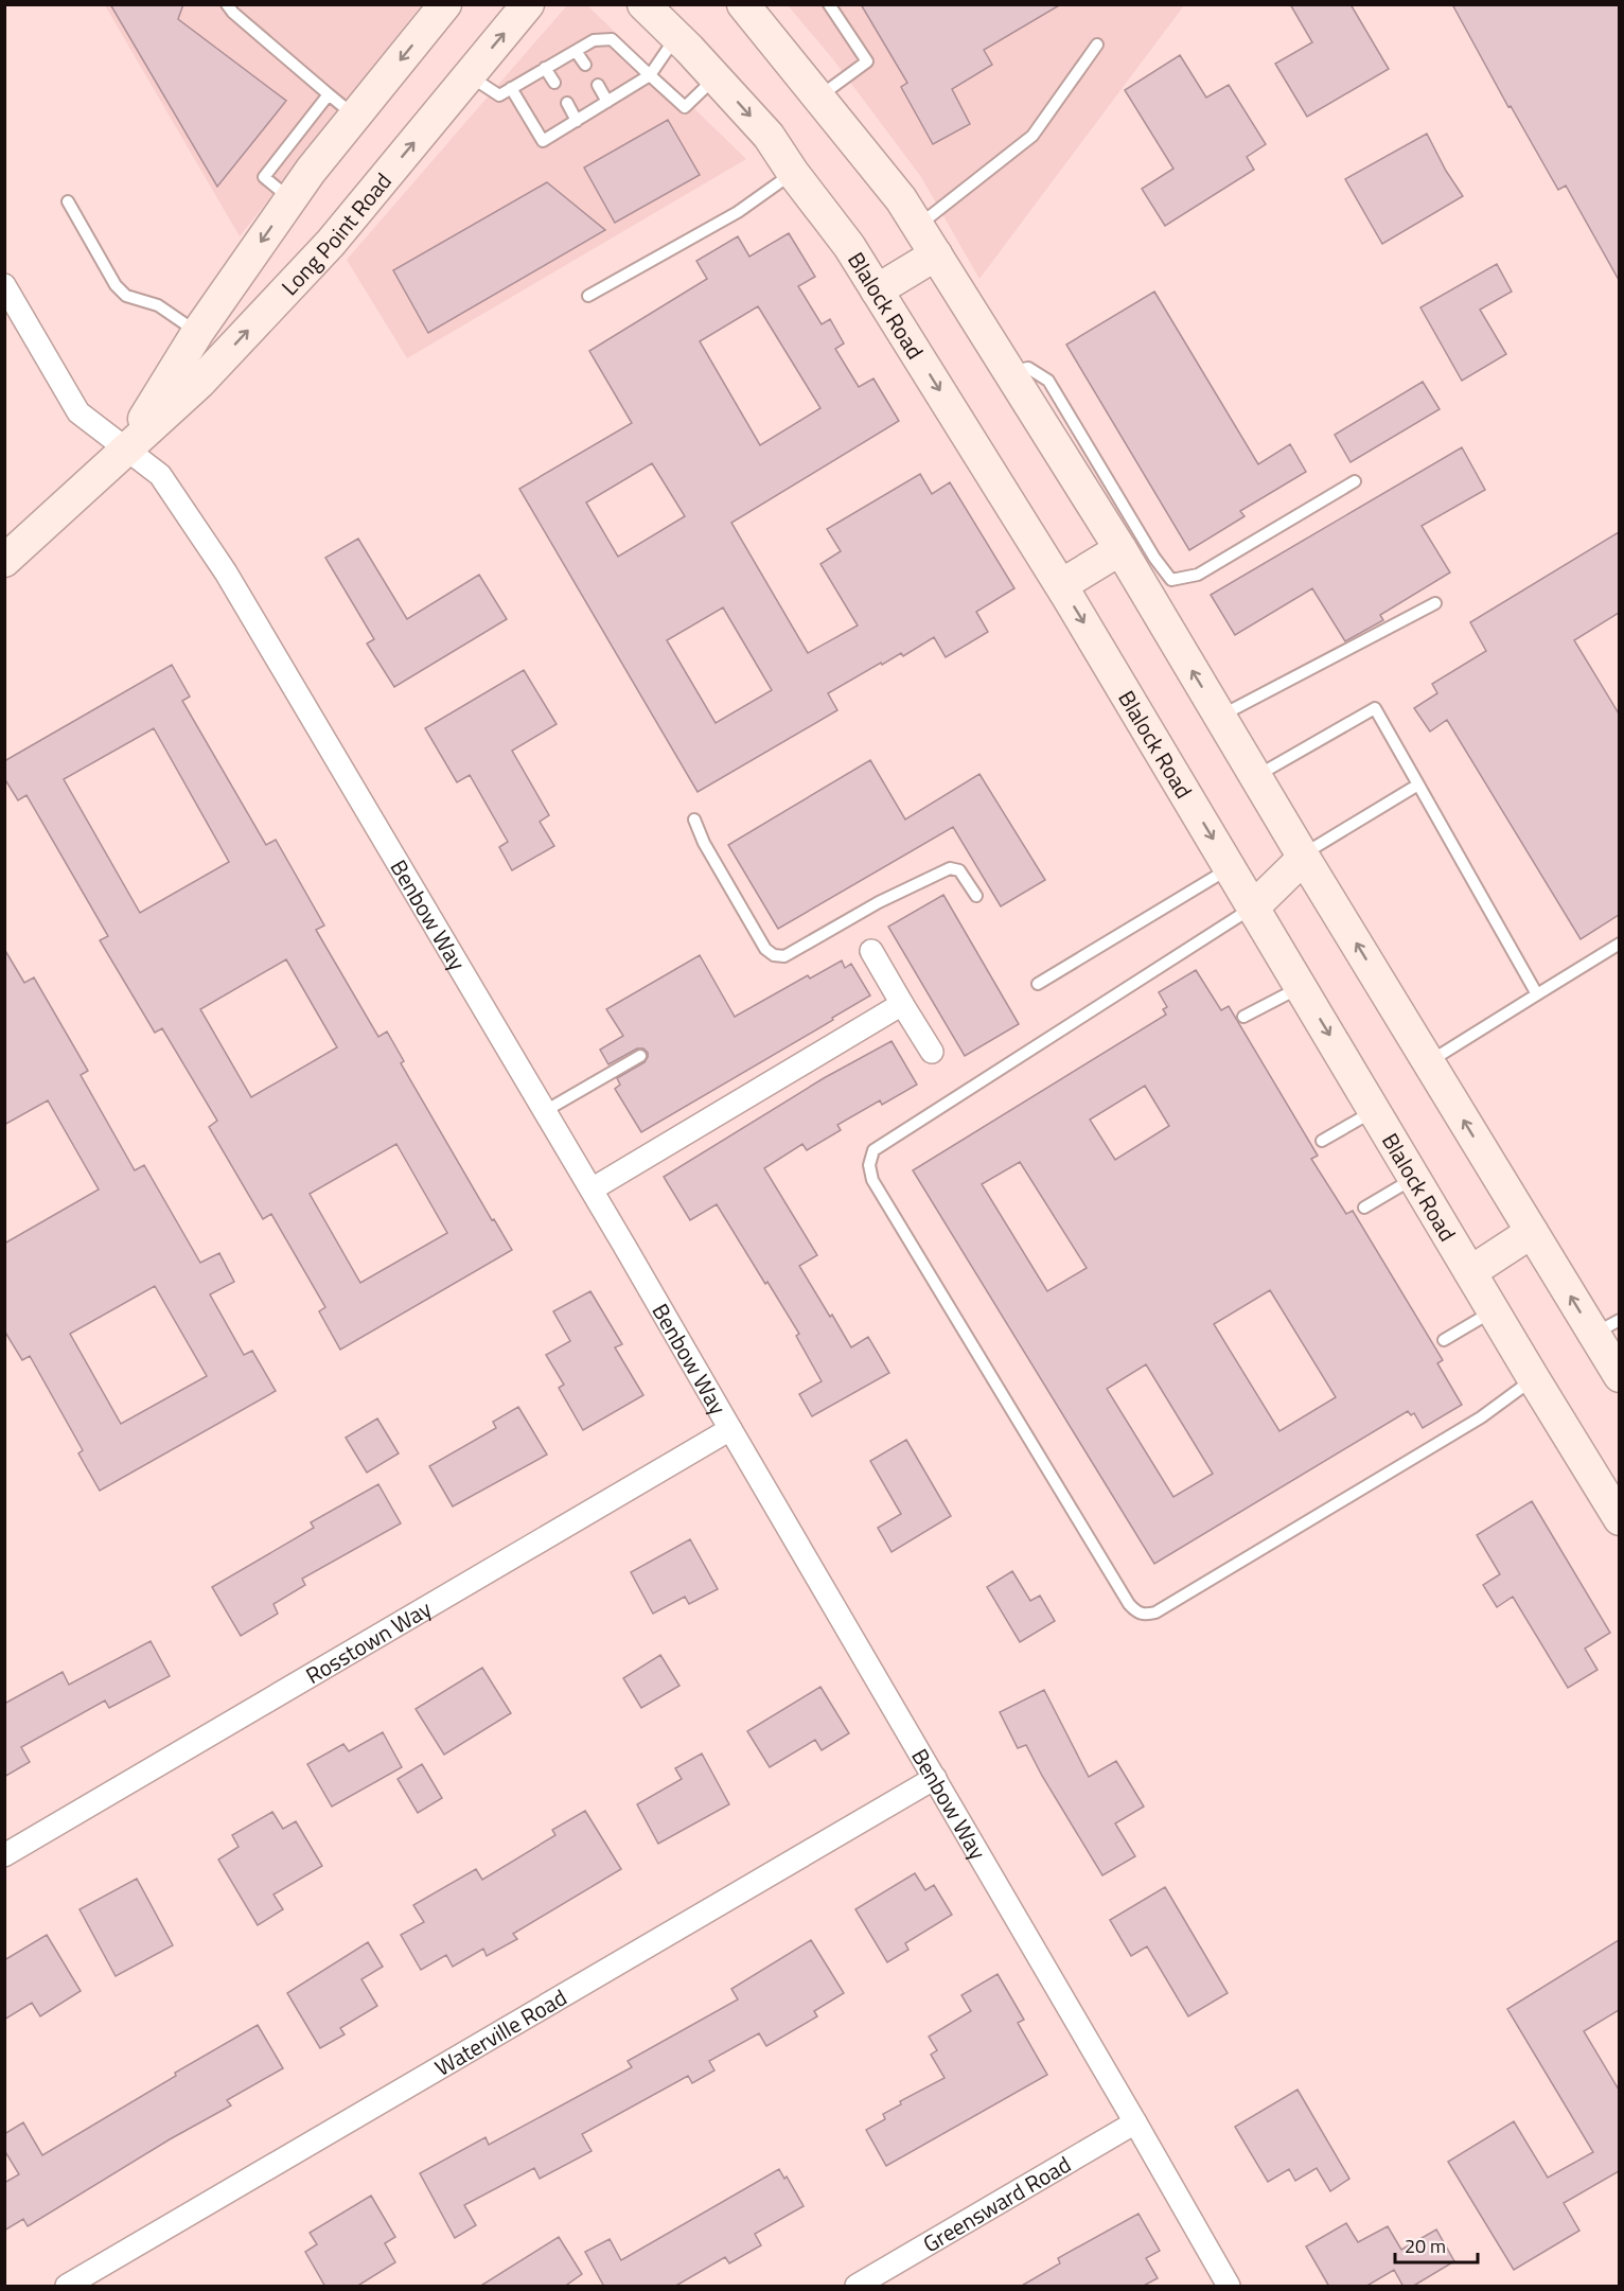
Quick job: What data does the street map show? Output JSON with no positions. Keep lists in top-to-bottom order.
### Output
{
  "streets": {
    "main road": ["Long Point Road", "Blalock Road"],
    "street": [
      "Benbow Way",
      "Rosstown Way",
      "Waterville Road",
      "Greensward Road"
    ]
  },
  "crossings": [
    ["Long Point Road", "Benbow Way"],
    ["Benbow Way", "Rosstown Way"],
    ["Benbow Way", "Waterville Road"],
    ["Benbow Way", "Greensward Road"]
  ],
  "scale_bar": "20 m"
}
